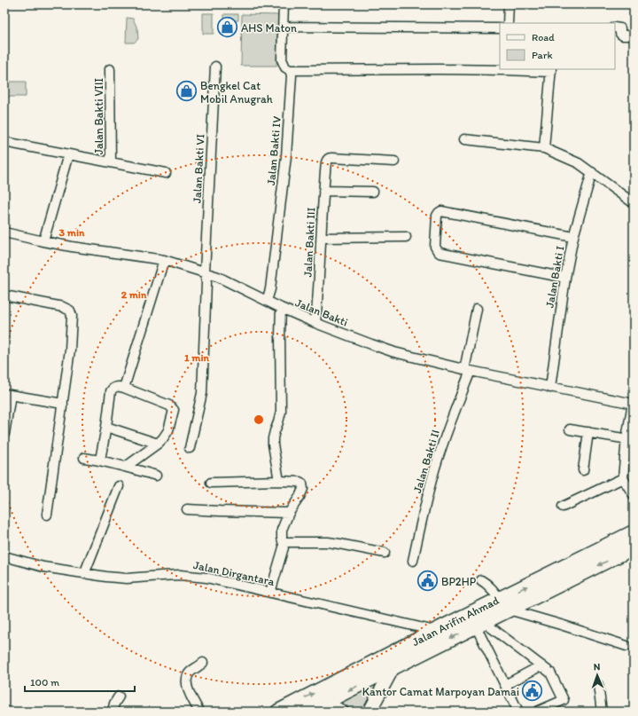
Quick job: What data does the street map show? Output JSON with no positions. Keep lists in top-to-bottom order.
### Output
{
  "streets": {
    "main road": ["Jalan Arifin Ahmad"],
    "street": [
      "Jalan Bakti VIII",
      "Jalan Bakti IV",
      "Jalan Bakti VI",
      "Jalan Bakti III",
      "Jalan Bakti I",
      "Jalan Bakti",
      "Jalan Bakti II",
      "Jalan Dirgantara"
    ]
  },
  "crossings": [
    ["Jalan Bakti IV", "Jalan Bakti"],
    ["Jalan Bakti VI", "Jalan Bakti"],
    ["Jalan Bakti III", "Jalan Bakti"],
    ["Jalan Bakti I", "Jalan Bakti"],
    ["Jalan Bakti", "Jalan Bakti II"],
    ["Jalan Dirgantara", "Jalan Arifin Ahmad"]
  ],
  "places": {
    "shop": ["AHS Maton", "Bengkel Cat Mobil Anugrah"],
    "public building": ["BP2HP", "Kantor Camat Marpoyan Damai"]
  },
  "legend": ["Road", "Park"],
  "scale_bar": "100 m",
  "north": "top",
  "rings": ["3 min", "2 min", "1 min"]
}
